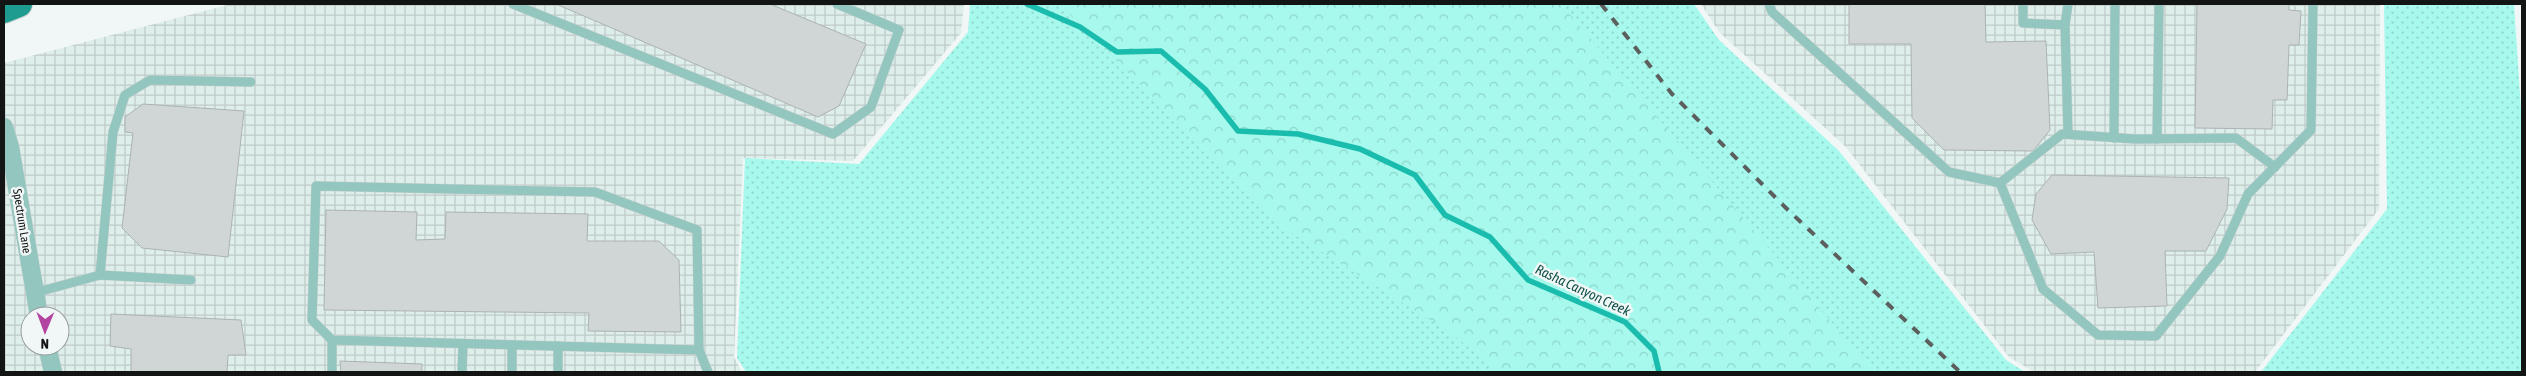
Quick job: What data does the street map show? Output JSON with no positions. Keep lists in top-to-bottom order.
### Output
{
  "streets": {
    "street": ["Spectrum Lane"]
  },
  "water": ["Rasha Canyon Creek"],
  "north": "bottom"
}
